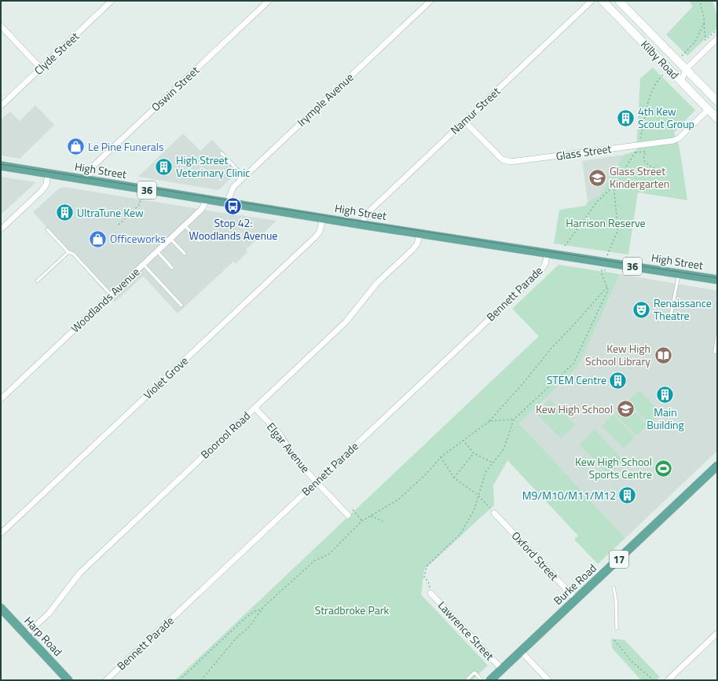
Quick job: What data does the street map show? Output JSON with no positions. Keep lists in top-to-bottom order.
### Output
{
  "streets": {
    "main road": [
      "High Street",
      "36",
      "17",
      "Burke Road",
      "Harp Road"
    ],
    "street": [
      "Clyde Street",
      "Kilby Road",
      "Oswin Street",
      "Irymple Avenue",
      "Namur Street",
      "Glass Street",
      "Bennett Parade",
      "Woodlands Avenue",
      "Violet Grove",
      "Boorool Road",
      "Elgar Avenue",
      "Oxford Street",
      "Lawrence Street"
    ]
  },
  "crossings": [
    ["Kilby Road", "Glass Street"],
    ["Oswin Street", "High Street"],
    ["Irymple Avenue", "High Street"],
    ["Namur Street", "Glass Street"],
    ["Namur Street", "High Street"],
    ["High Street", "Bennett Parade"],
    ["High Street", "Woodlands Avenue"],
    ["High Street", "Violet Grove"],
    ["High Street", "Boorool Road"],
    ["Bennett Parade", "Elgar Avenue"],
    ["Boorool Road", "Elgar Avenue"],
    ["Boorool Road", "Harp Road"],
    ["Oxford Street", "Burke Road"],
    ["Burke Road", "Lawrence Street"]
  ],
  "parks": ["Harrison Reserve", "Stradbroke Park"],
  "places": {
    "building": [
      "4th Kew Scout Group",
      "High Street Veterinary Clinic",
      "UltraTune Kew",
      "STEM Centre",
      "Main Building",
      "M9/M10/M11/M12"
    ],
    "shop": ["Le Pine Funerals", "Officeworks"],
    "school or university": ["Glass Street Kindergarten", "Kew High School"],
    "bus stop": ["Stop 42: Woodlands Avenue"],
    "theatre": ["Renaissance Theatre"],
    "library": ["Kew High School Library"],
    "sports": ["Kew High School Sports Centre"]
  }
}
